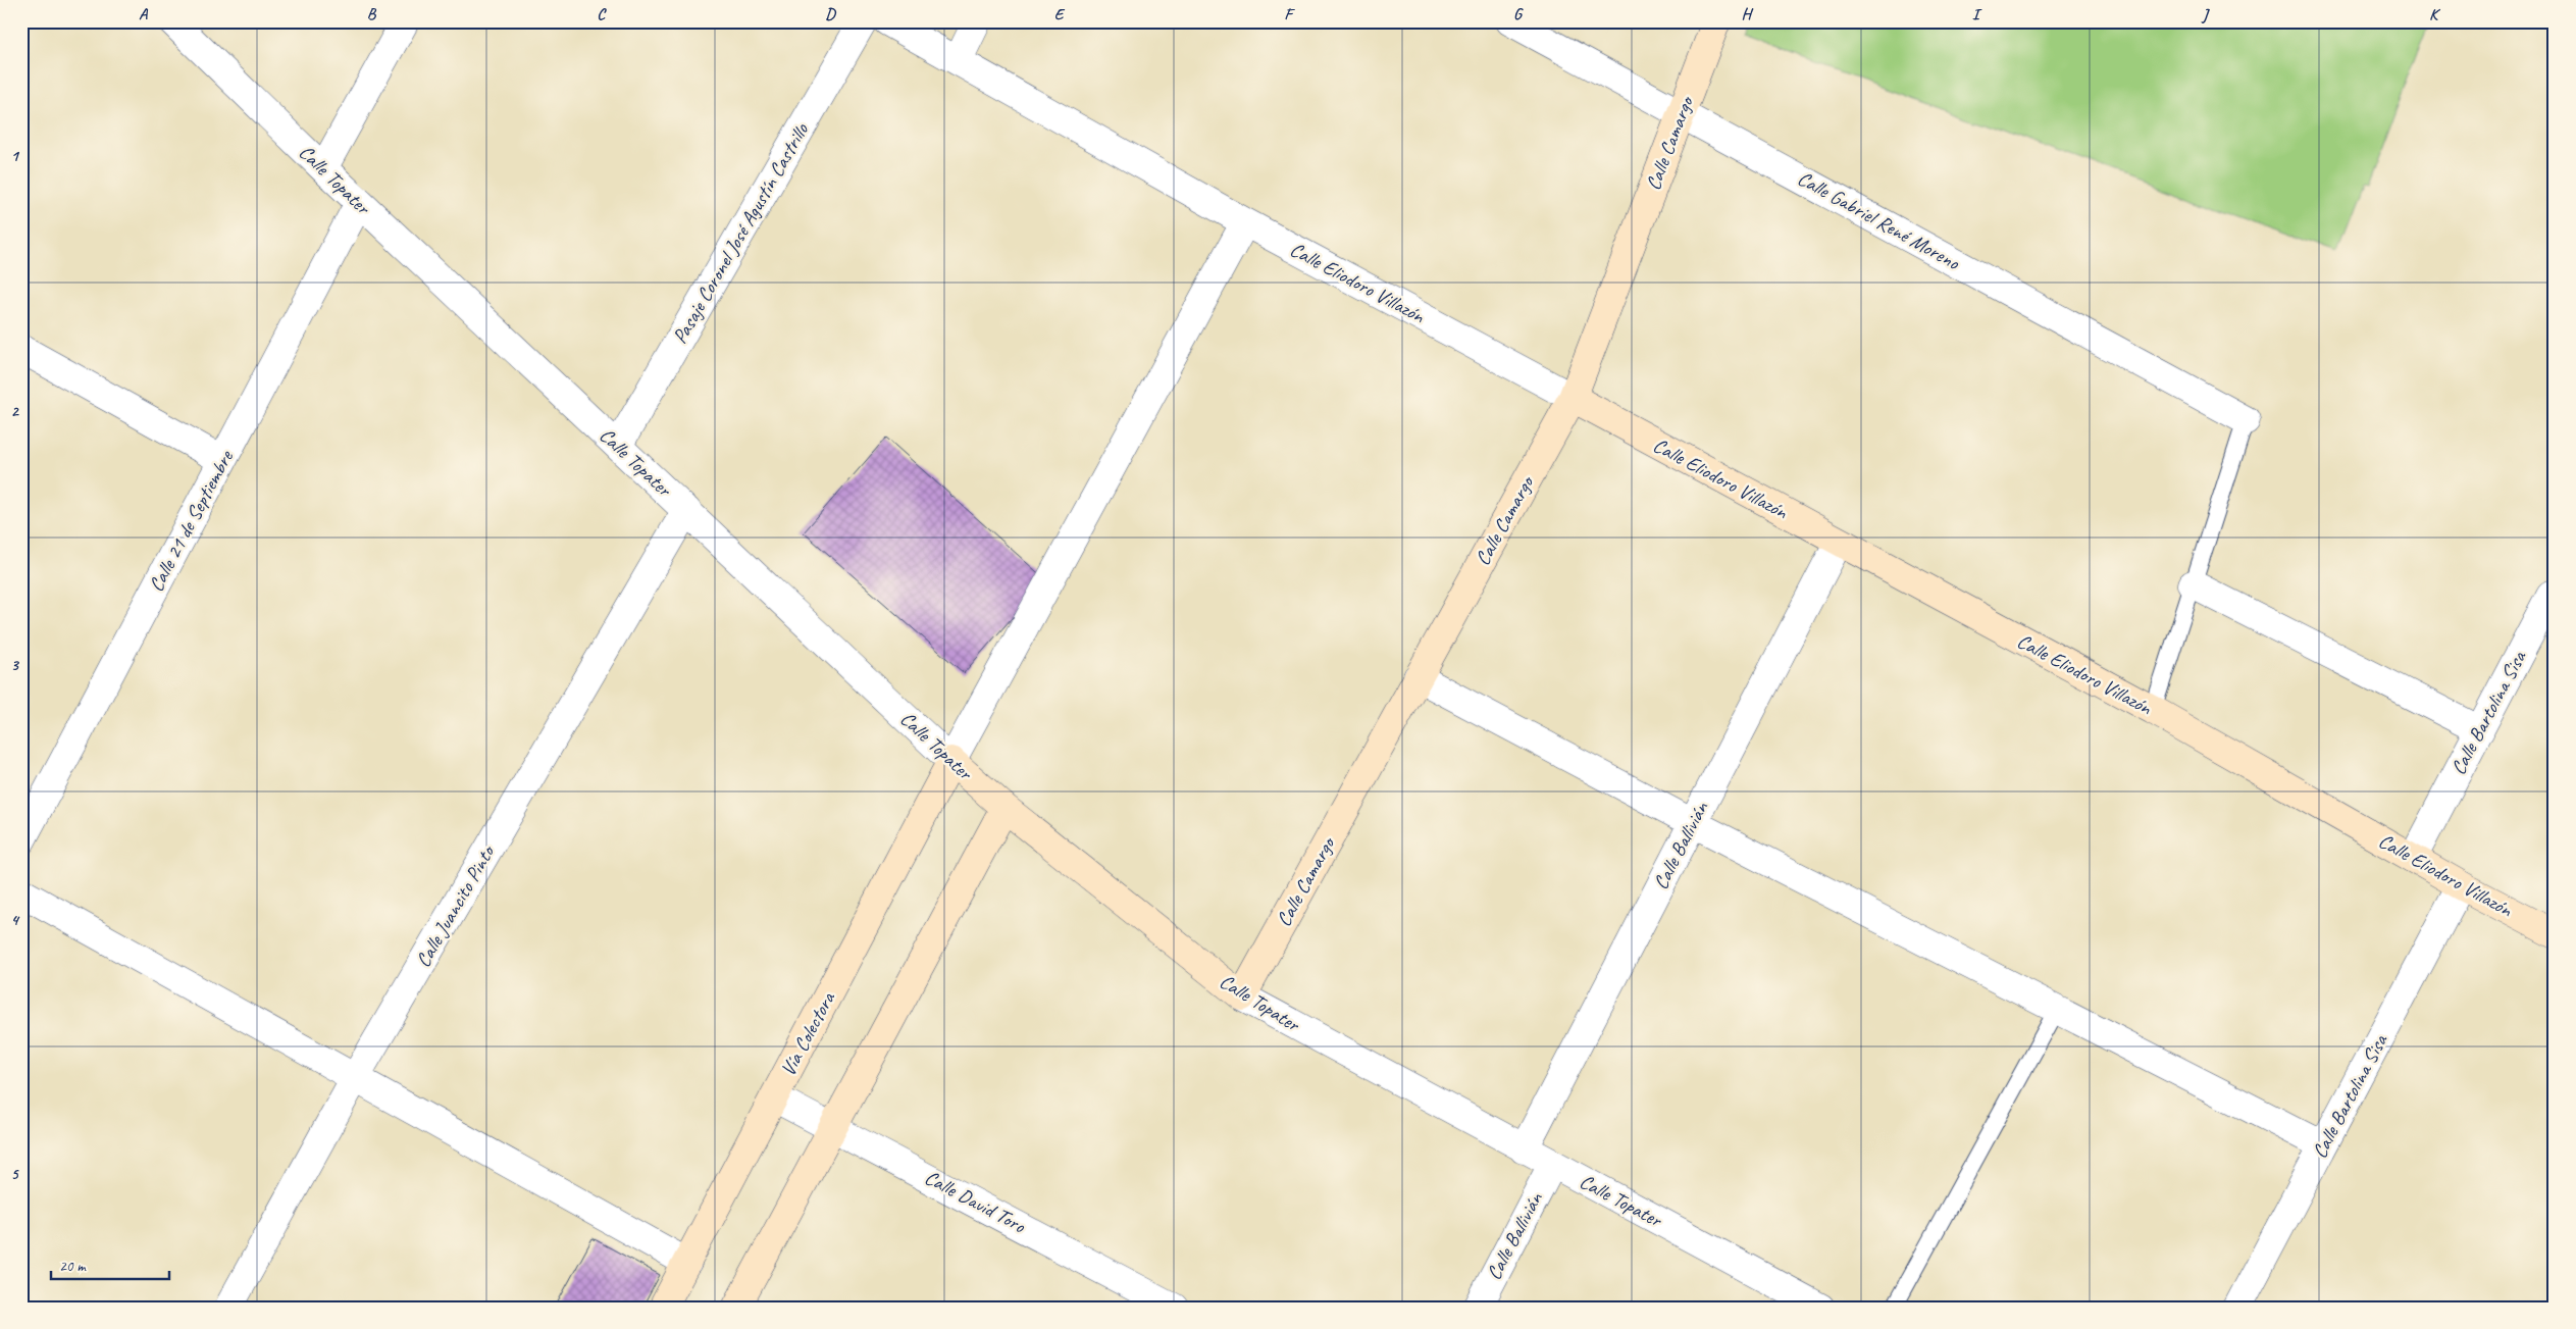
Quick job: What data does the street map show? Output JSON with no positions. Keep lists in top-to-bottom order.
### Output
{
  "streets": {
    "main road": [
      "Calle Camargo",
      "Calle Topater",
      "Calle Eliodoro Villazón",
      "Vía Colectora"
    ],
    "street": [
      "Calle Gabriel René Moreno",
      "Pasaje Coronel José Agustín Castrillo",
      "Calle 21 de Septiembre",
      "Calle Bartolina Sisa",
      "Calle Ballivián",
      "Calle Juancito Pinto",
      "Calle David Toro"
    ]
  },
  "crossings": [
    ["Calle Camargo", "Calle Topater"],
    ["Calle Camargo", "Calle Gabriel René Moreno"],
    ["Calle Camargo", "Calle Eliodoro Villazón"],
    ["Calle Topater", "Pasaje Coronel José Agustín Castrillo"],
    ["Calle Topater", "Calle 21 de Septiembre"],
    ["Calle Topater", "Calle Ballivián"],
    ["Calle Topater", "Calle Juancito Pinto"],
    ["Calle Topater", "Vía Colectora"],
    ["Calle Eliodoro Villazón", "Calle Bartolina Sisa"],
    ["Calle Eliodoro Villazón", "Calle Ballivián"],
    ["Vía Colectora", "Calle David Toro"]
  ],
  "scale_bar": "20 m",
  "grid": {
    "columns": [
      "A",
      "B",
      "C",
      "D",
      "E",
      "F",
      "G",
      "H",
      "I",
      "J",
      "K"
    ],
    "rows": [
      "1",
      "2",
      "3",
      "4",
      "5"
    ]
  }
}
